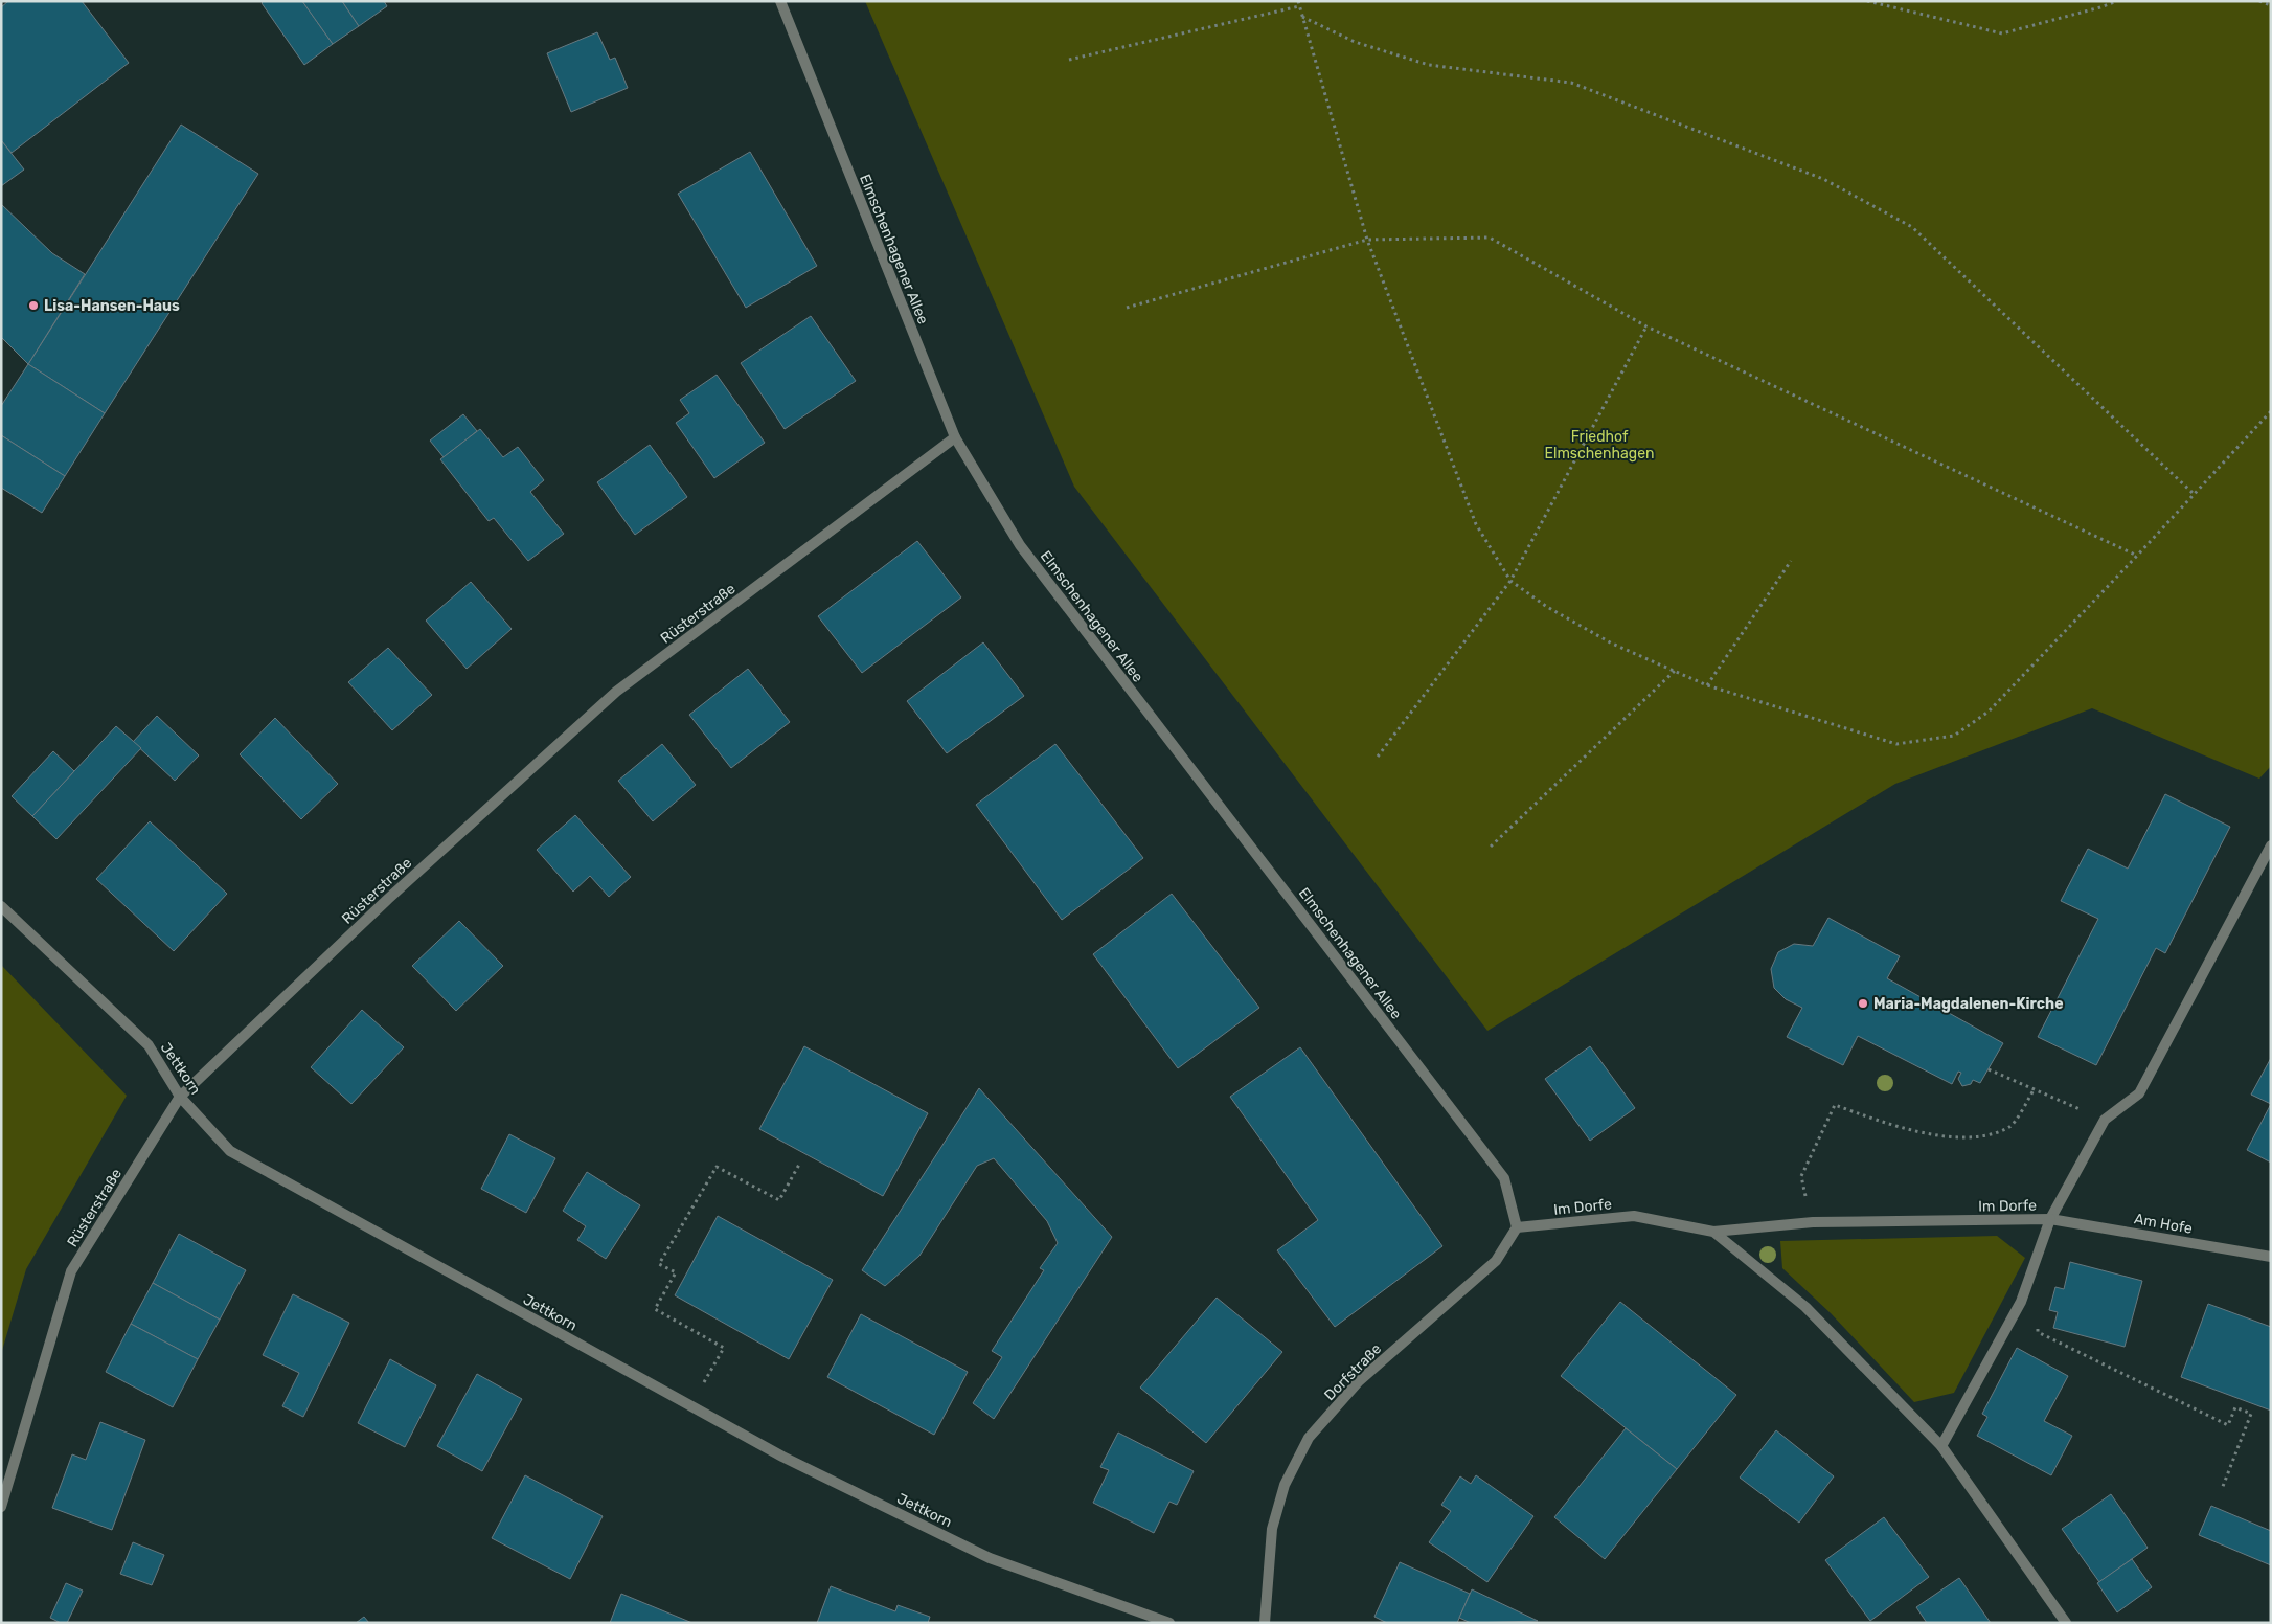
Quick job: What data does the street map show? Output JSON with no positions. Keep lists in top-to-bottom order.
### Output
{
  "streets": {
    "street": [
      "Elmschenhagener Allee",
      "Rüsterstraße",
      "Jettkorn",
      "Im Dorfe",
      "Am Hofe",
      "Dorfstraße"
    ]
  },
  "crossings": [
    ["Elmschenhagener Allee", "Rüsterstraße"],
    ["Elmschenhagener Allee", "Im Dorfe"],
    ["Elmschenhagener Allee", "Dorfstraße"],
    ["Rüsterstraße", "Jettkorn"],
    ["Im Dorfe", "Am Hofe"],
    ["Im Dorfe", "Dorfstraße"]
  ],
  "parks": ["Friedhof Elmschenhagen"],
  "places": ["Lisa-Hansen-Haus", "Maria-Magdalenen-Kirche"]
}
